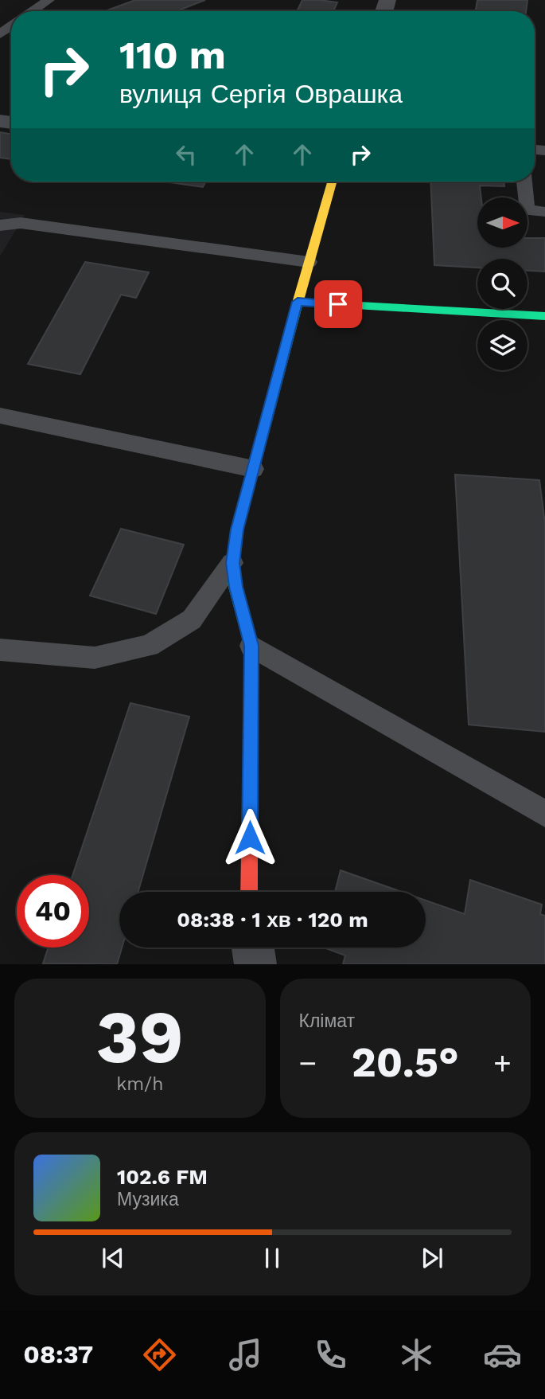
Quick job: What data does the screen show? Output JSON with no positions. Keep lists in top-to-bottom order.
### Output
{
  "north": "right",
  "page": {
    "turn": ["110 m", "вулиця Сергія Оврашка"],
    "limit": "40",
    "trip": "08:38 · 1 хв · 120 m",
    "tile": [
      ["39", "km/h"],
      "Клімат"
    ],
    "heat": ["−", "20.5°", "+"],
    "song": ["102.6 FM", "Музика"],
    "tabs": "08:37"
  }
}
